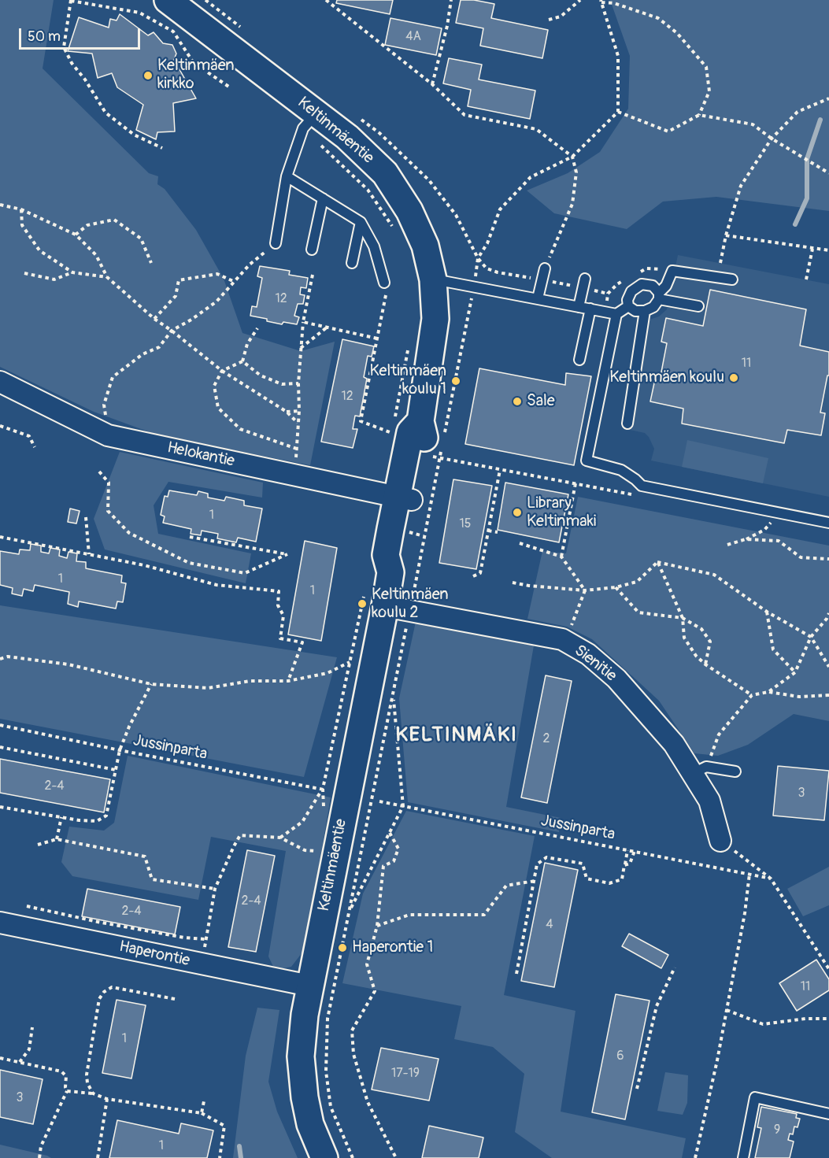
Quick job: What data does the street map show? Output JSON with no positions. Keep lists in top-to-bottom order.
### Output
{
  "streets": {
    "main road": ["Keltinmäentie"],
    "street": ["Helokantie", "Sienitie", "Haperontie"],
    "path": ["Jussinparta"]
  },
  "crossings": [
    ["Keltinmäentie", "Helokantie"],
    ["Keltinmäentie", "Sienitie"],
    ["Keltinmäentie", "Haperontie"]
  ],
  "districts": ["KELTINMÄKI"],
  "places": [
    "Keltinmäen kirkko",
    "Keltinmäen koulu",
    "Keltinmäen koulu 1",
    "Sale",
    "Library Keltinmaki",
    "Keltinmäen koulu 2",
    "Haperontie 1"
  ],
  "house_numbers": [
    "4A",
    "12",
    "11",
    "12",
    "1",
    "15",
    "1",
    "1",
    "2",
    "2-4",
    "3",
    "2-4",
    "2-4",
    "4",
    "11",
    "1",
    "6",
    "17-19",
    "3",
    "9",
    "1"
  ],
  "scale_bar": "50 m"
}
